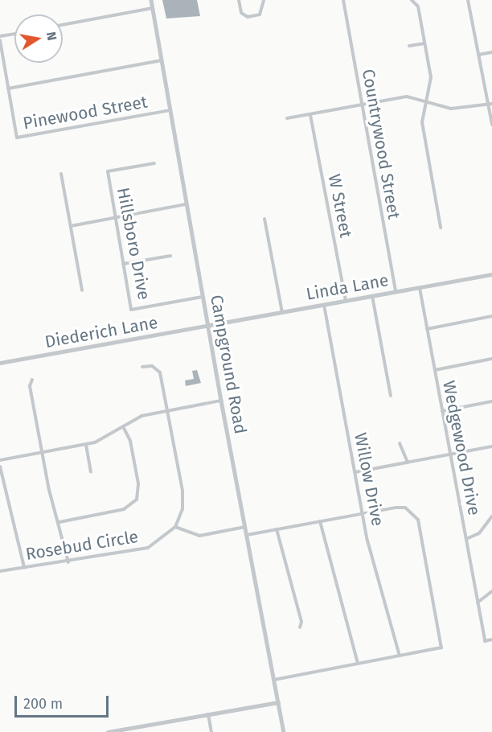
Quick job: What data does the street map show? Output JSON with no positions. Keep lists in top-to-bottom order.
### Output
{
  "streets": {
    "street": [
      "Pinewood Street",
      "Countrywood Street",
      "W Street",
      "Hillsboro Drive",
      "Linda Lane",
      "Diederich Lane",
      "Campground Road",
      "Wedgewood Drive",
      "Willow Drive",
      "Rosebud Circle"
    ]
  },
  "crossings": [
    ["Pinewood Street", "Campground Road"],
    ["Countrywood Street", "Linda Lane"],
    ["W Street", "Linda Lane"],
    ["Hillsboro Drive", "Campground Road"],
    ["Linda Lane", "Diederich Lane"],
    ["Linda Lane", "Campground Road"],
    ["Linda Lane", "Wedgewood Drive"],
    ["Linda Lane", "Willow Drive"],
    ["Diederich Lane", "Campground Road"]
  ],
  "scale_bar": "200 m",
  "north": "right"
}
